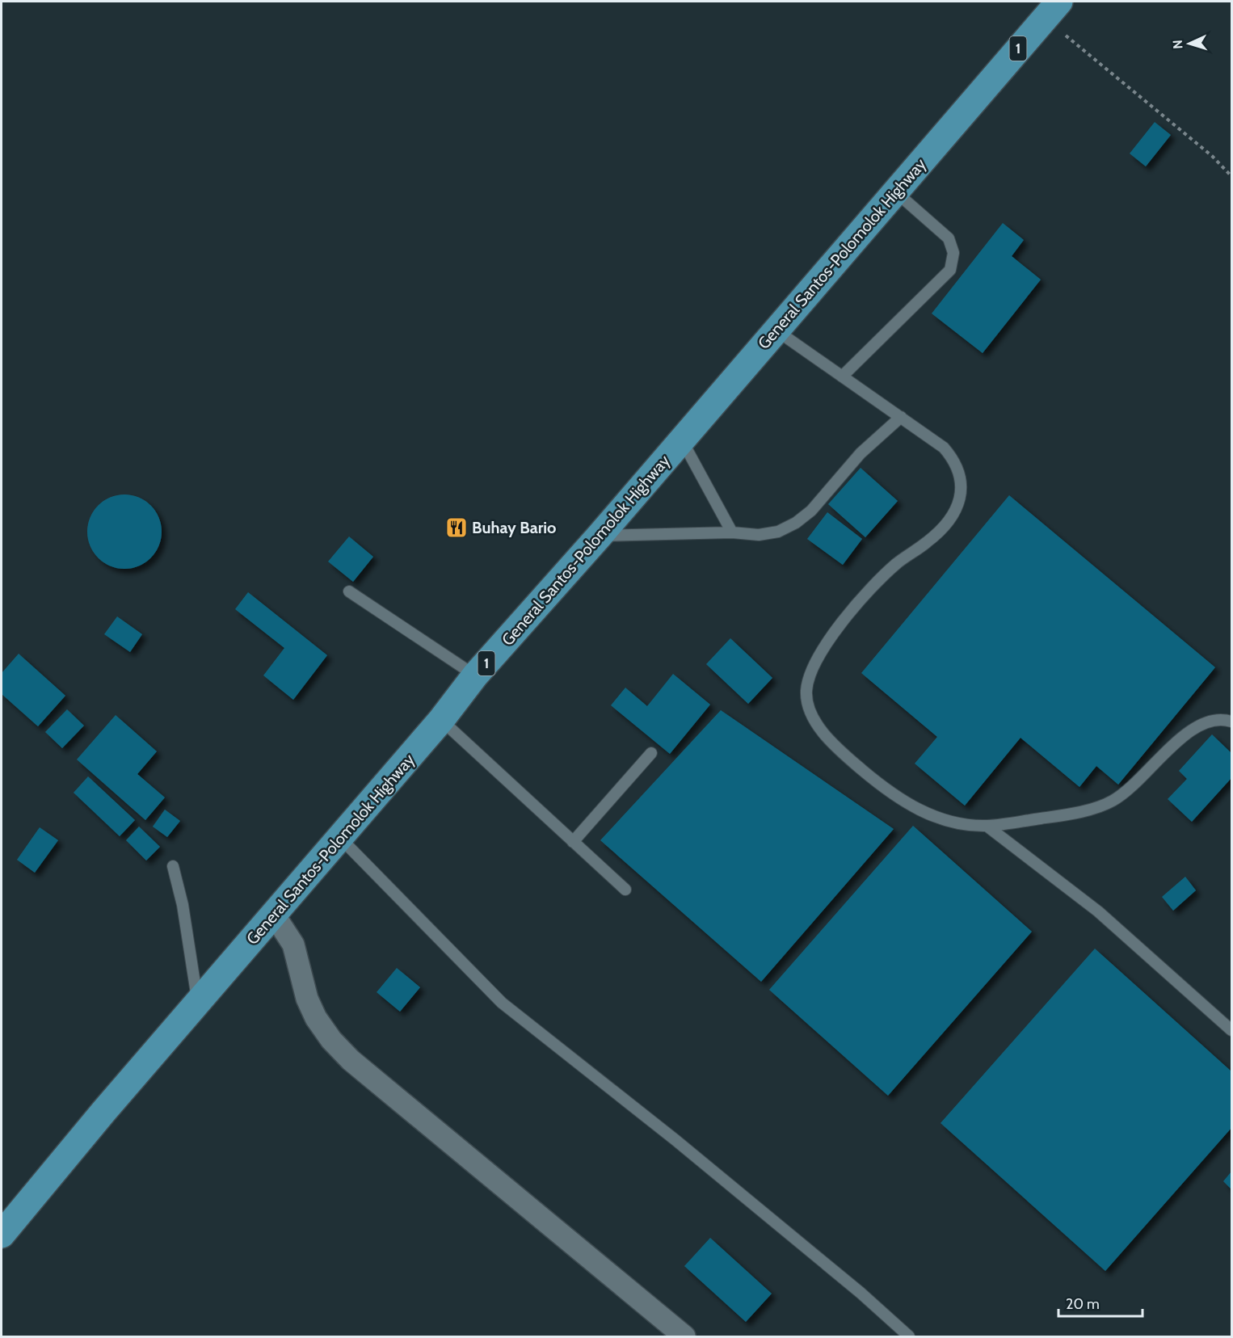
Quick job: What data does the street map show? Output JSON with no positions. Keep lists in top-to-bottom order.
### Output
{
  "streets": {
    "highway": ["1", "General Santos-Polomolok Highway"]
  },
  "places": {
    "restaurant": ["Buhay Bario"]
  },
  "scale_bar": "20 m",
  "north": "left"
}
